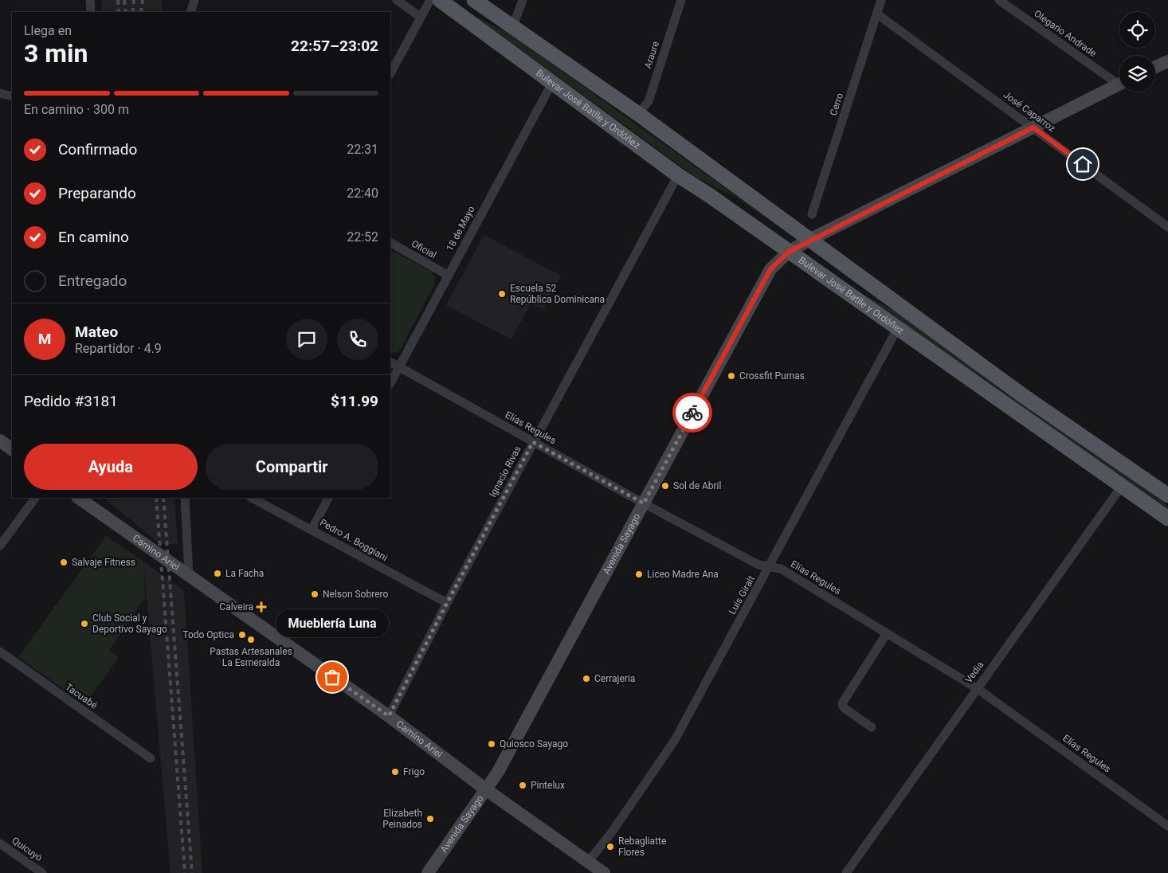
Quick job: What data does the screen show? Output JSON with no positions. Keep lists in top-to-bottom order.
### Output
{
  "streets": {
    "main road": ["Bulevar José Batlle y Ordóñez"],
    "street": [
      "Olegario Andrade",
      "Araure",
      "Cerro",
      "José Caparroz",
      "18 de Mayo",
      "Oficial",
      "Elías Regules",
      "Ignacio Rivas",
      "Pedro A. Boggiani",
      "Avenida Sayago",
      "Camino Ariel",
      "Luis Giralt",
      "Vedia",
      "Tacuabé",
      "Quicuyó"
    ]
  },
  "crossings": [
    ["Cerro", "José Caparroz"],
    ["Bulevar José Batlle y Ordóñez", "18 de Mayo"],
    ["Bulevar José Batlle y Ordóñez", "Ignacio Rivas"],
    ["Bulevar José Batlle y Ordóñez", "Avenida Sayago"],
    ["Bulevar José Batlle y Ordóñez", "Luis Giralt"],
    ["Bulevar José Batlle y Ordóñez", "Vedia"],
    ["José Caparroz", "Avenida Sayago"],
    ["18 de Mayo", "Oficial"],
    ["18 de Mayo", "Elías Regules"],
    ["Elías Regules", "Ignacio Rivas"],
    ["Elías Regules", "Avenida Sayago"],
    ["Elías Regules", "Luis Giralt"],
    ["Elías Regules", "Vedia"],
    ["Ignacio Rivas", "Pedro A. Boggiani"],
    ["Ignacio Rivas", "Camino Ariel"],
    ["Avenida Sayago", "Camino Ariel"],
    ["Camino Ariel", "Luis Giralt"]
  ],
  "places": {
    "other": [
      "Escuela 52 República Dominicana",
      "Crossfit Pumas",
      "Sol de Abril",
      "Salvaje Fitness",
      "La Facha",
      "Liceo Madre Ana",
      "Nelson Sobrero",
      "Club Social y Deportivo Sayago",
      "Todo Optica",
      "Pastas Artesanales La Esmeralda",
      "Mueblería Luna",
      "Cerrajeria",
      "Quiosco Sayago",
      "Frigo",
      "Pintelux",
      "Elizabeth Peinados",
      "Rebagliatte Flores"
    ],
    "health": ["Calveira"]
  },
  "page": {
    "heading": ["3 min", "Llega en", "22:57–23:02"],
    "panel": [
      "Mateo",
      "Repartidor · 4.9",
      "Pedido #3181",
      "$11.99"
    ],
    "bar": "En camino · 300 m",
    "list": [
      ["Confirmado", "22:31"],
      ["Preparando", "22:40"],
      ["En camino", "22:52"],
      "Entregado"
    ],
    "round": "M",
    "buttons": ["Ayuda", "Compartir"],
    "bubble": "Mueblería Luna"
  }
}
